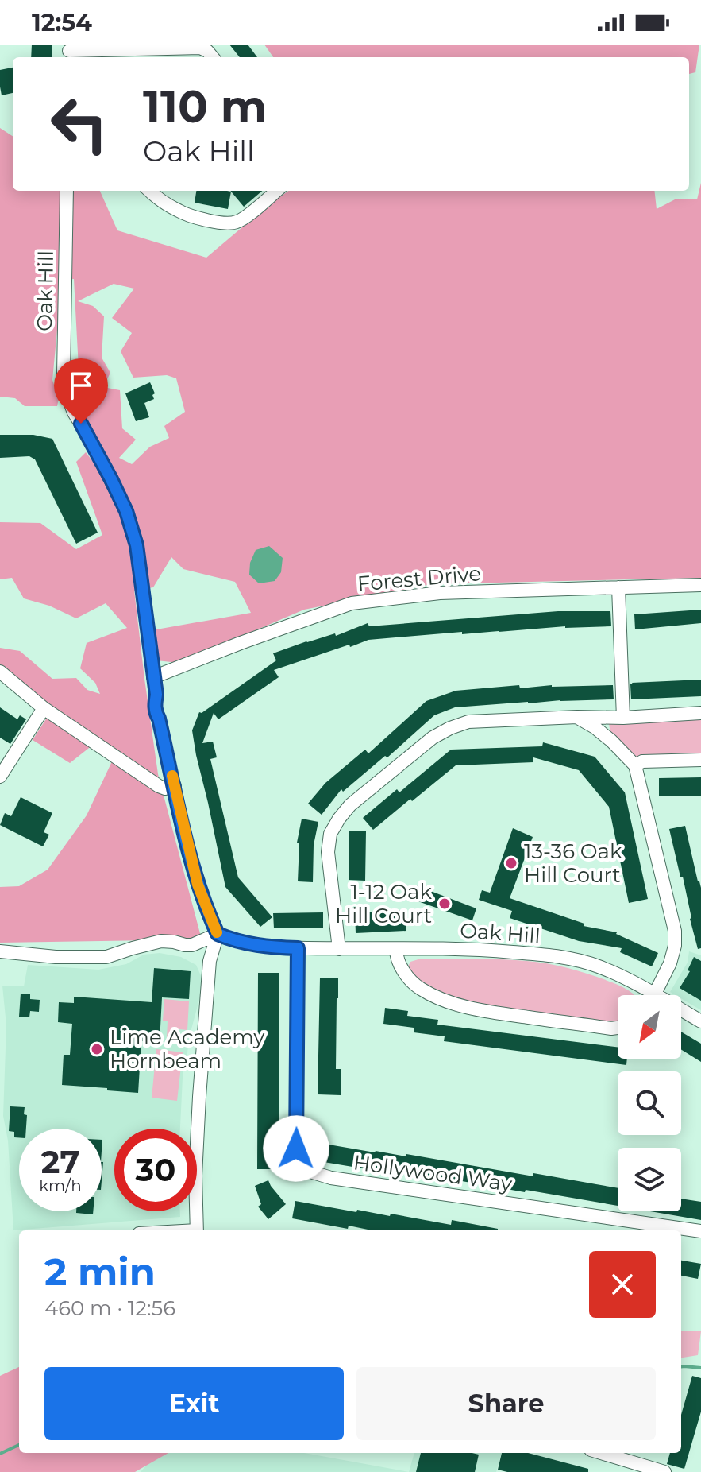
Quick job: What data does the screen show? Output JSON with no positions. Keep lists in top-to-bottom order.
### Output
{
  "streets": {
    "street": ["Oak Hill", "Forest Drive", "Hollywood Way"]
  },
  "crossings": [
    ["Oak Hill", "Forest Drive"],
    ["Oak Hill", "Hollywood Way"]
  ],
  "places": ["13-36 Oak Hill Court", "1-12 Oak Hill Court", "Lime Academy Hornbeam"],
  "north": "bottom left",
  "page": {
    "status": "12:54",
    "turn": ["110 m", "Oak Hill"],
    "speed": "27 km/h",
    "limit": "30",
    "heading": ["2 min", "460 m · 12:56"],
    "buttons": ["Exit", "Share"]
  }
}
